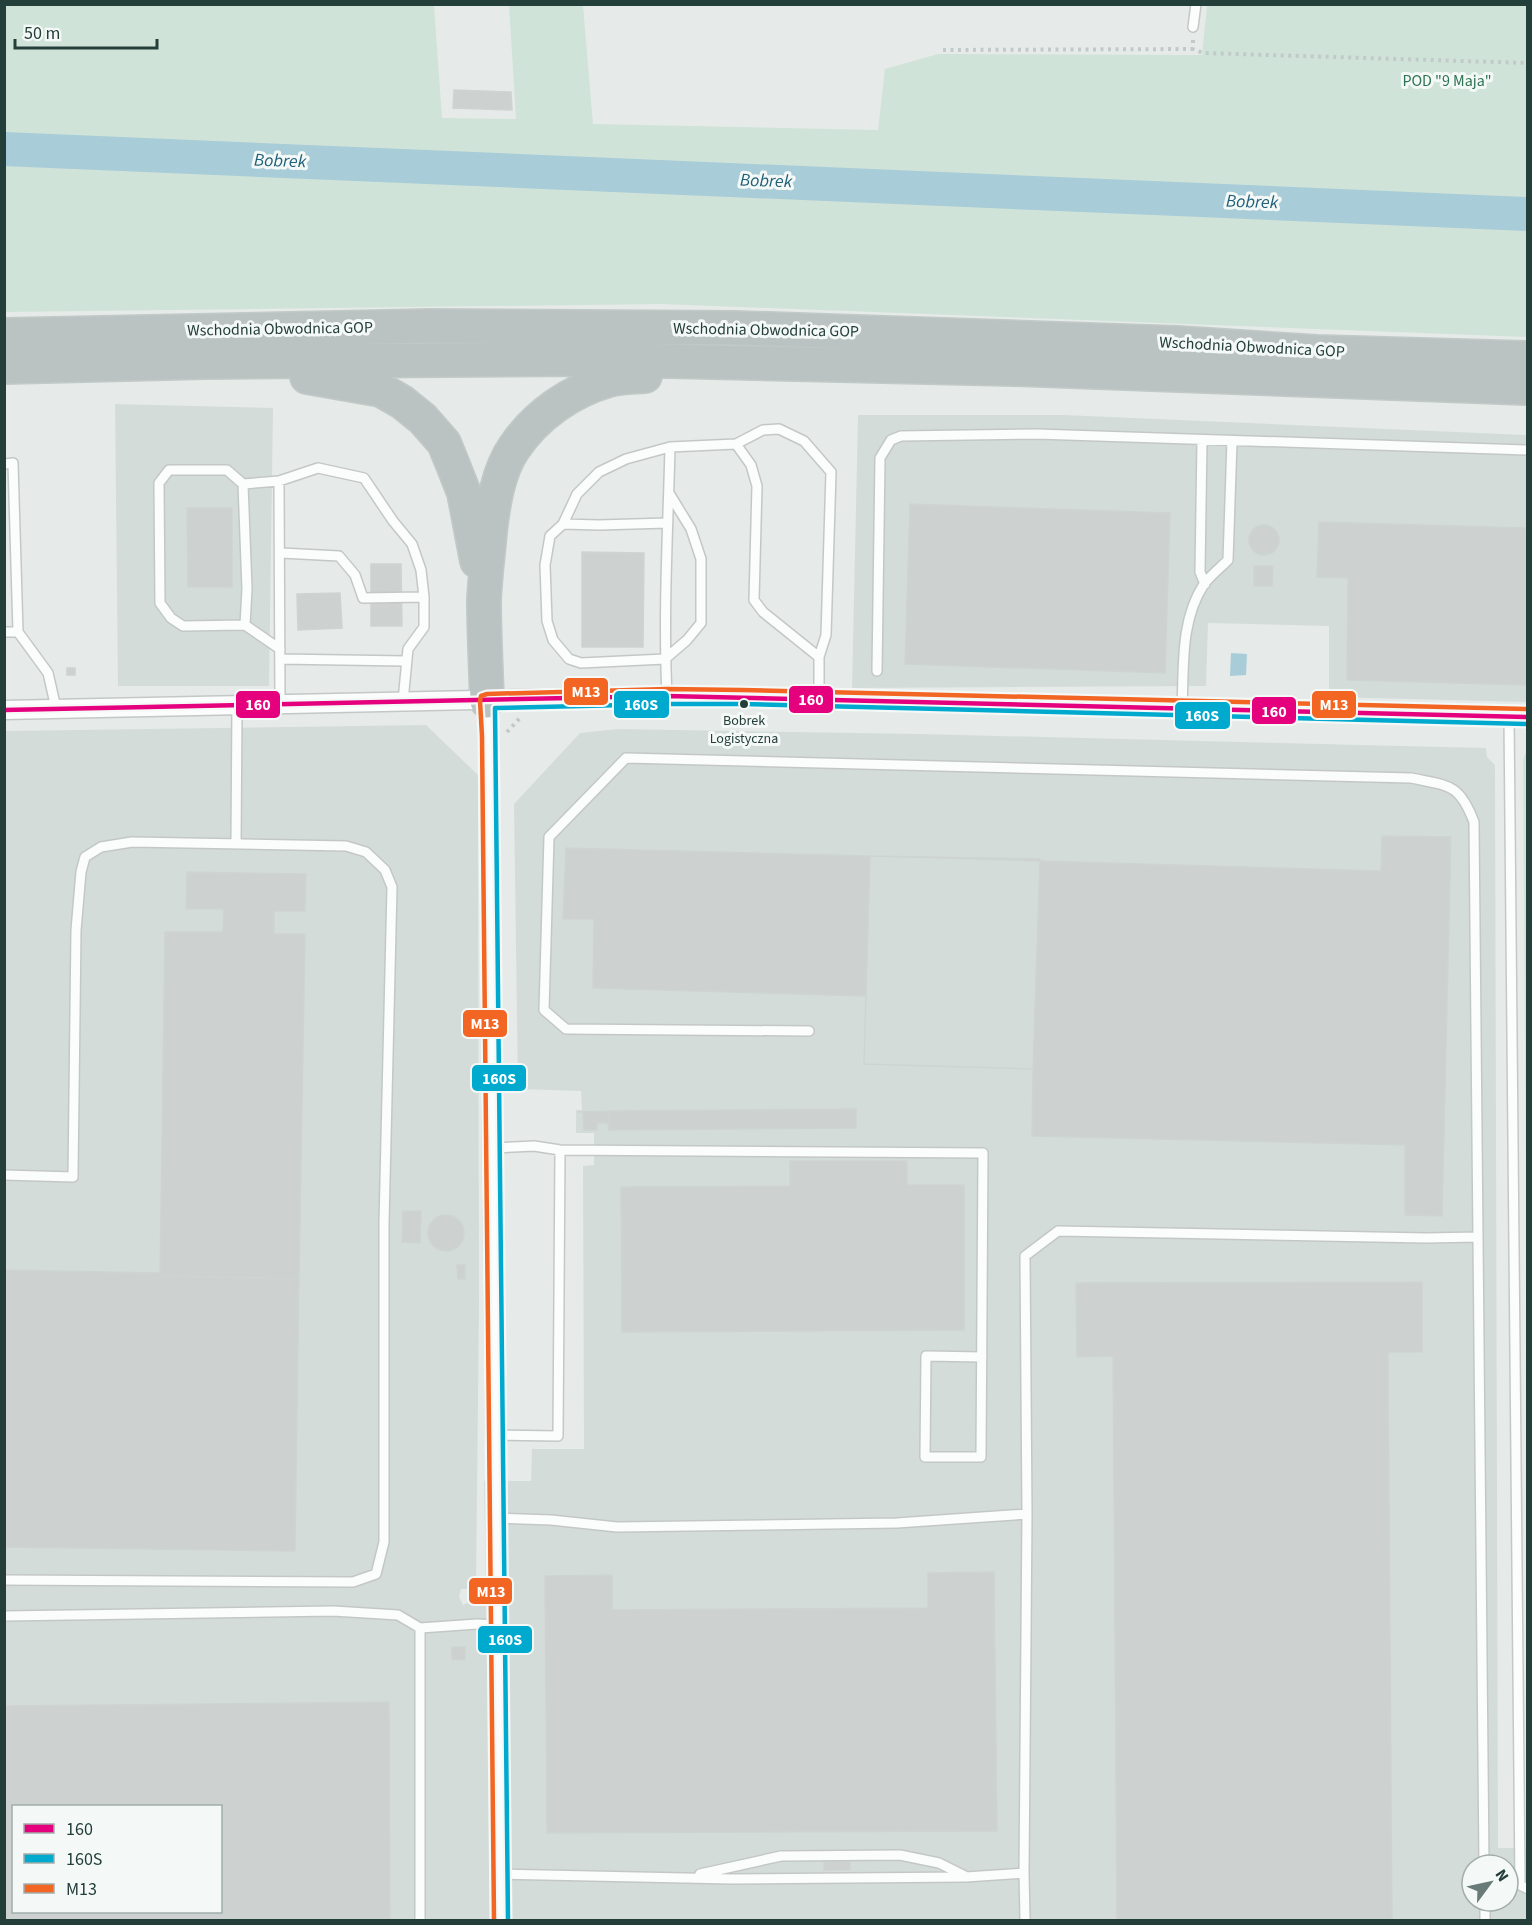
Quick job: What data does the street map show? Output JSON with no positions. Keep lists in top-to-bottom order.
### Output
{
  "streets": {
    "highway": ["Wschodnia Obwodnica GOP"]
  },
  "water": ["Bobrek"],
  "parks": ["POD \"9 Maja\""],
  "places": ["Bobrek Logistyczna"],
  "lines": ["transit line M13", "transit line 160", "transit line 160S"],
  "legend": ["160", "160S", "M13"],
  "scale_bar": "50 m",
  "north": "top right"
}
